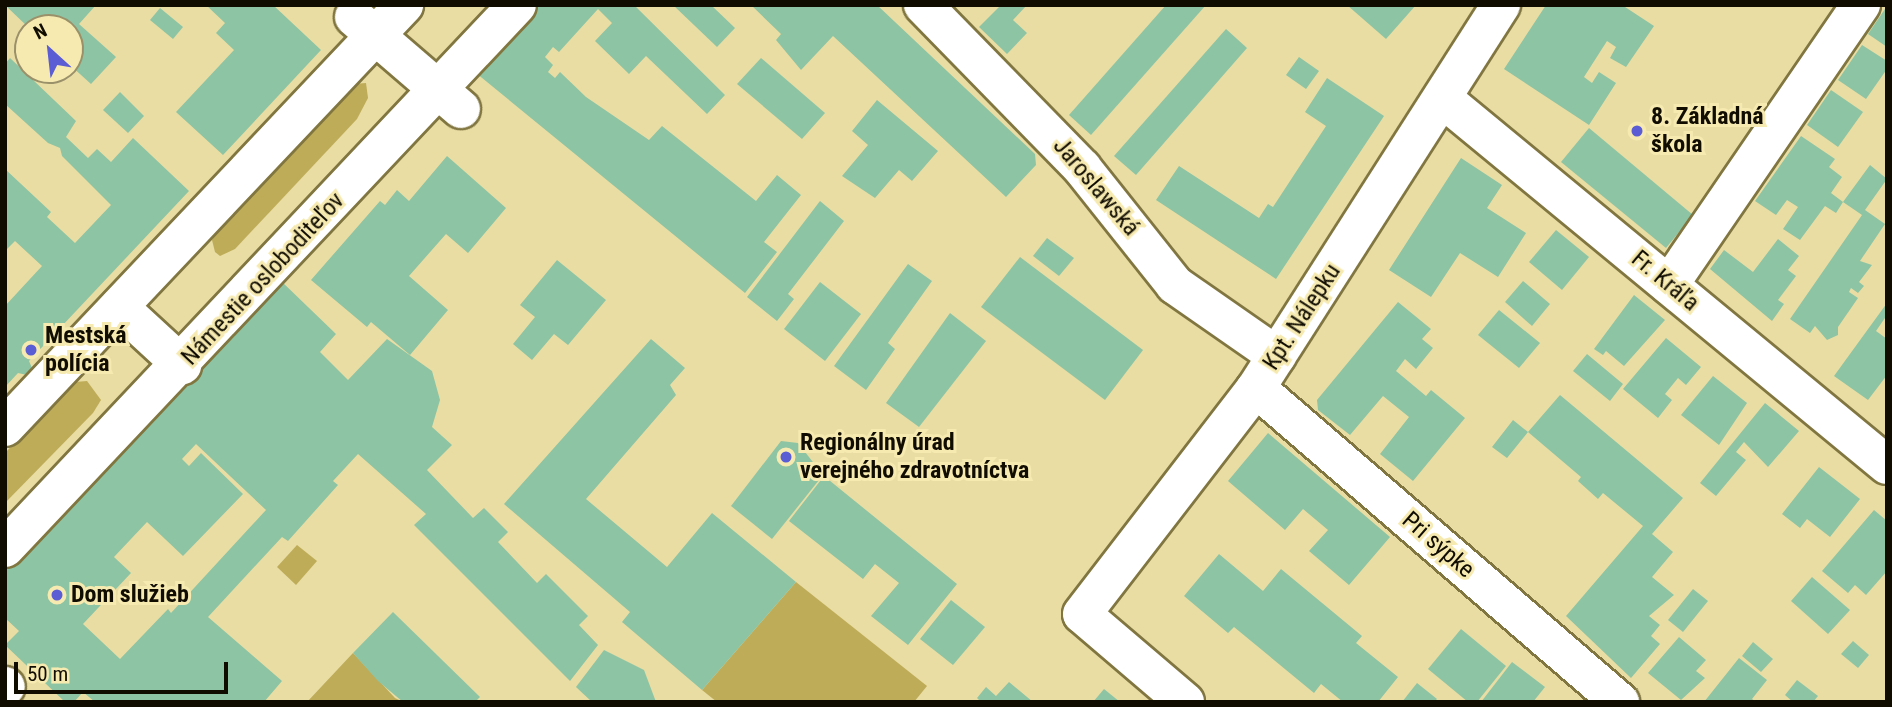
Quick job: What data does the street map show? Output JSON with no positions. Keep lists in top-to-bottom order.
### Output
{
  "streets": {
    "street": [
      "Jaroslawská",
      "Námestie osloboditeľov",
      "Fr. Kráľa",
      "Kpt. Nálepku",
      "Pri sýpke"
    ]
  },
  "crossings": [
    ["Jaroslawská", "Kpt. Nálepku"],
    ["Fr. Kráľa", "Kpt. Nálepku"],
    ["Kpt. Nálepku", "Pri sýpke"]
  ],
  "places": [
    "8. Základná škola",
    "Mestská polícia",
    "Regionálny úrad verejného zdravotníctva",
    "Dom služieb"
  ],
  "scale_bar": "50 m",
  "north": "top left"
}
